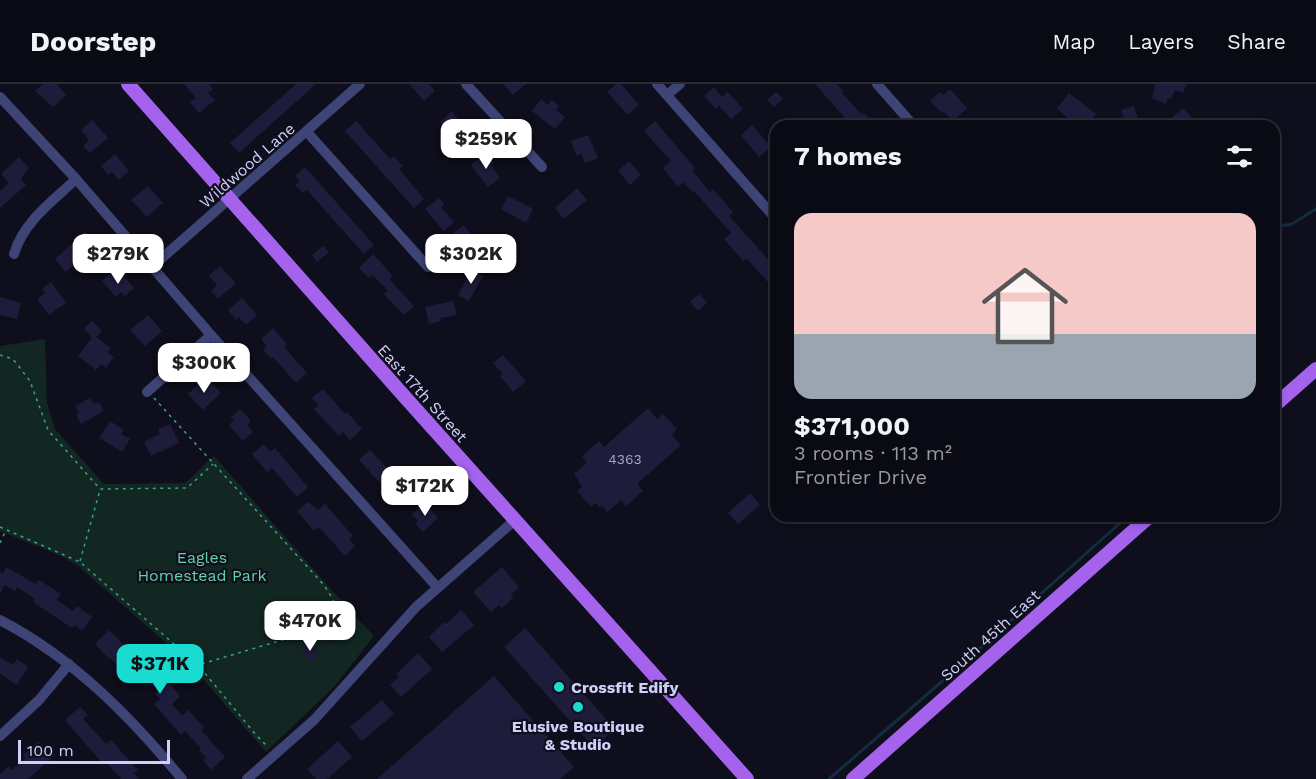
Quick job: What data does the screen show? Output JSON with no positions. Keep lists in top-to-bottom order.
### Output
{
  "streets": {
    "main road": ["East 17th Street", "South 45th East"],
    "street": ["Wildwood Lane"]
  },
  "crossings": [
    ["Wildwood Lane", "East 17th Street"]
  ],
  "parks": ["Eagles Homestead Park"],
  "places": ["Crossfit Edify", "Elusive Boutique & Studio"],
  "house_numbers": ["4363"],
  "scale_bar": "100 m",
  "page": {
    "header": "Doorstep",
    "nav": ["Map", "Layers", "Share"],
    "price": [
      "$259K",
      "$279K",
      "$302K",
      "$300K",
      "$172K",
      "$470K",
      "$371K"
    ],
    "heading": "7 homes",
    "list": [
      {
        "name": "$371,000",
        "note": "3 rooms · 113 m² · Frontier Drive"
      }
    ],
    "scale": "100 m"
  }
}
